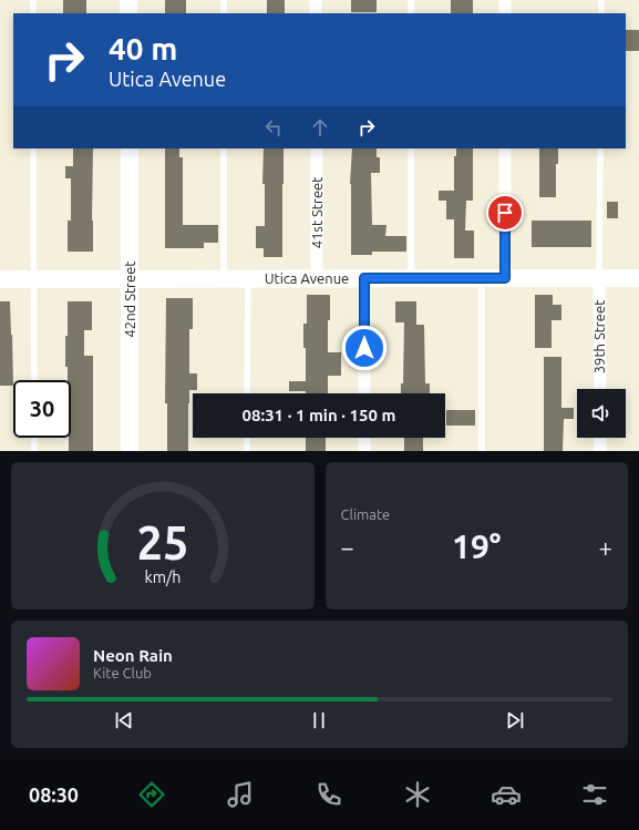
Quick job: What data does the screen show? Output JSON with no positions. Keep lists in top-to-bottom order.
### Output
{
  "streets": {
    "street": [
      "41st Street",
      "Utica Avenue",
      "42nd Street",
      "39th Street"
    ]
  },
  "crossings": [
    ["41st Street", "Utica Avenue"],
    ["Utica Avenue", "42nd Street"],
    ["Utica Avenue", "39th Street"]
  ],
  "page": {
    "turn": ["40 m", "Utica Avenue"],
    "limit": "30",
    "trip": "08:31 · 1 min · 150 m",
    "tile": "Climate",
    "heat": ["−", "19°", "+"],
    "song": ["Neon Rain", "Kite Club"],
    "tabs": "08:30",
    "gauge": ["25", "km/h"]
  }
}
